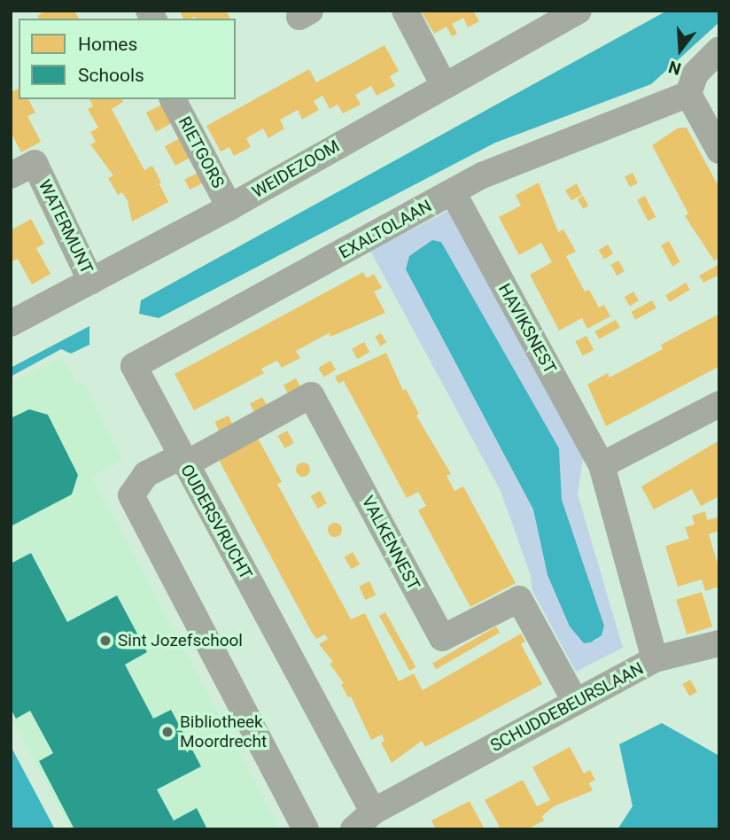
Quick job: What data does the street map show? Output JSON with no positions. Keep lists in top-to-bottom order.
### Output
{
  "streets": {
    "street": [
      "RIETGORS",
      "WEIDEZOOM",
      "WATERMUNT",
      "EXALTOLAAN",
      "HAVIKSNEST",
      "OUDERSVRUCHT",
      "VALKENNEST",
      "SCHUDDEBEURSLAAN"
    ]
  },
  "crossings": [
    ["RIETGORS", "WEIDEZOOM"],
    ["WEIDEZOOM", "WATERMUNT"],
    ["EXALTOLAAN", "HAVIKSNEST"],
    ["EXALTOLAAN", "OUDERSVRUCHT"],
    ["EXALTOLAAN", "VALKENNEST"],
    ["HAVIKSNEST", "SCHUDDEBEURSLAAN"],
    ["OUDERSVRUCHT", "VALKENNEST"],
    ["OUDERSVRUCHT", "SCHUDDEBEURSLAAN"],
    ["VALKENNEST", "SCHUDDEBEURSLAAN"]
  ],
  "places": ["Sint Jozefschool", "Bibliotheek Moordrecht"],
  "legend": ["Homes", "Schools"],
  "north": "bottom"
}
